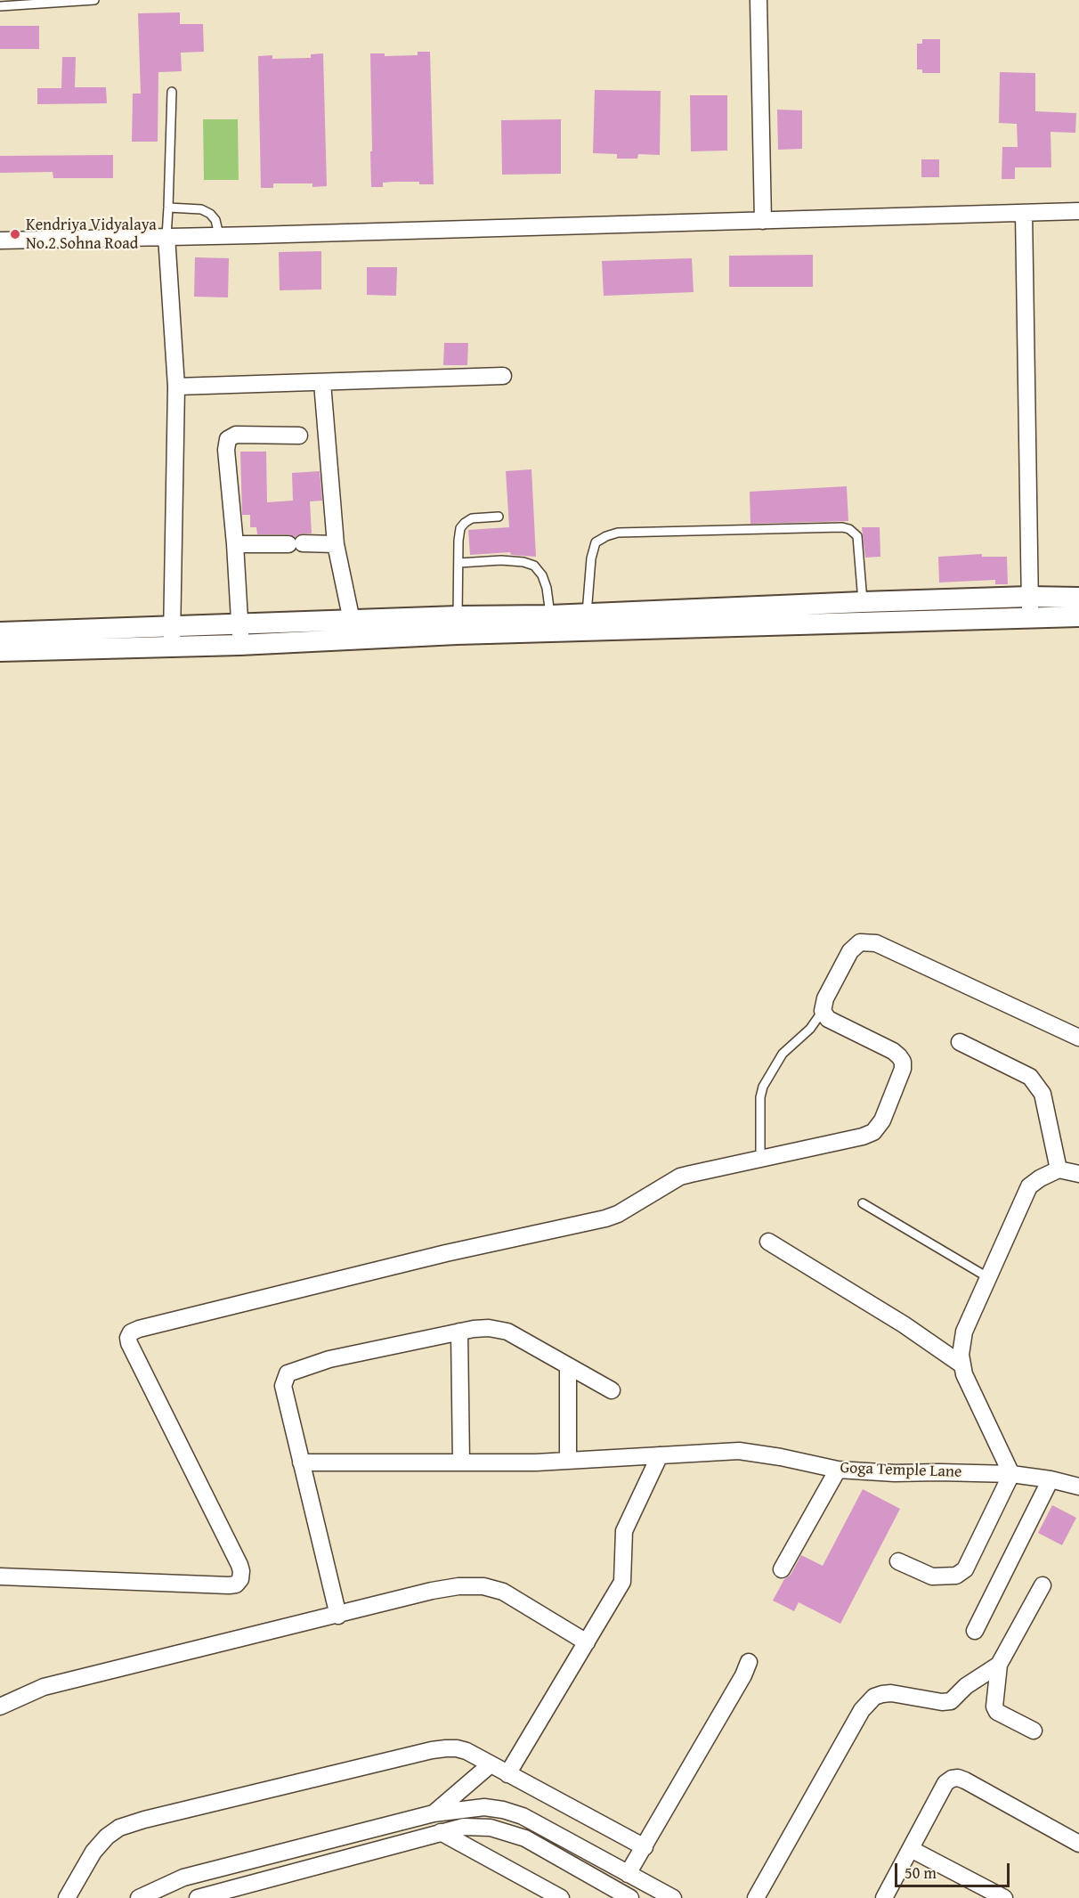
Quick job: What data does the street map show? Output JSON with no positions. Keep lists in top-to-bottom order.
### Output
{
  "streets": {
    "street": ["Goga Temple Lane"]
  },
  "places": ["Kendriya Vidyalaya No.2 Sohna Road"],
  "scale_bar": "50 m"
}
